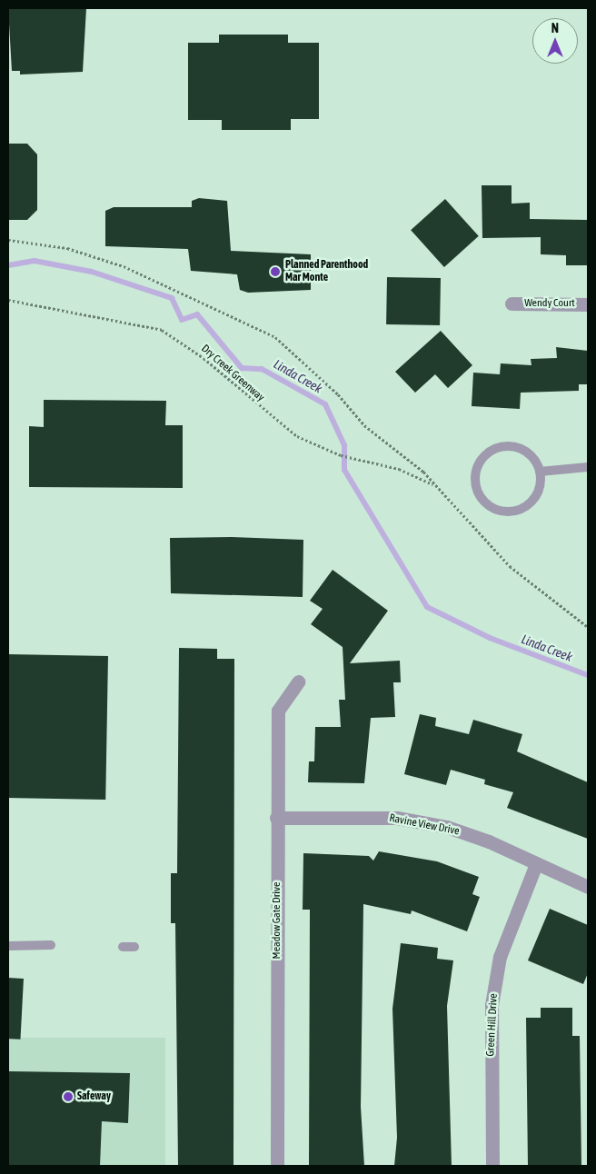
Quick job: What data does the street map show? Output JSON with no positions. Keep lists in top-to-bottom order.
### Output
{
  "streets": {
    "street": [
      "Wendy Court",
      "Ravine View Drive",
      "Meadow Gate Drive",
      "Green Hill Drive"
    ],
    "path": ["Dry Creek Greenway"]
  },
  "crossings": [
    ["Ravine View Drive", "Meadow Gate Drive"],
    ["Ravine View Drive", "Green Hill Drive"]
  ],
  "water": ["Linda Creek"],
  "places": ["Planned Parenthood Mar Monte", "Safeway"],
  "north": "top"
}
